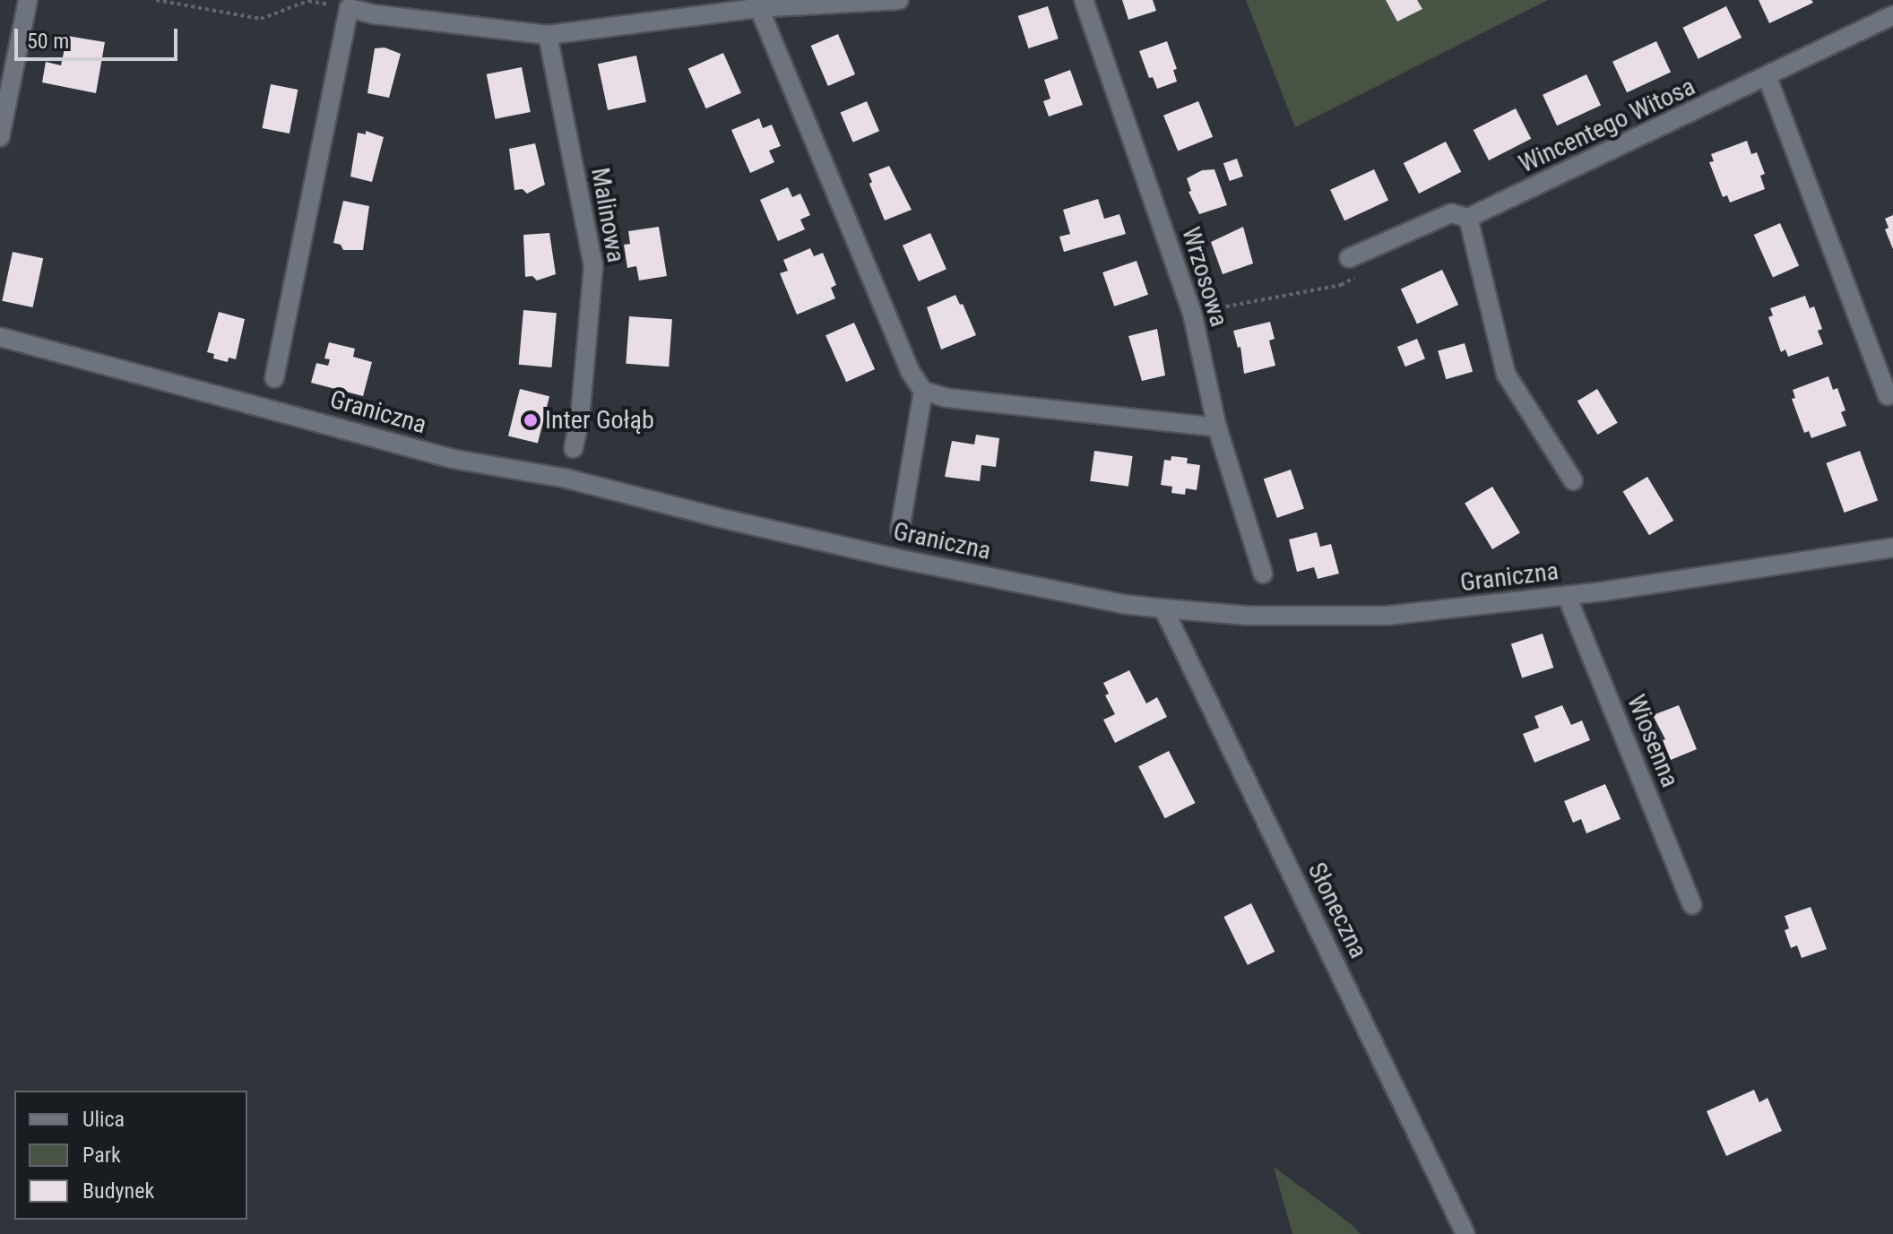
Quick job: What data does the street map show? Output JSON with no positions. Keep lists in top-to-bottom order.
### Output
{
  "streets": {
    "street": [
      "Wincentego Witosa",
      "Malinowa",
      "Wrzosowa",
      "Graniczna",
      "Wiosenna",
      "Słoneczna"
    ]
  },
  "crossings": [
    ["Graniczna", "Wiosenna"],
    ["Graniczna", "Słoneczna"]
  ],
  "places": ["Inter Gołąb"],
  "legend": ["Ulica", "Park", "Budynek"],
  "scale_bar": "50 m"
}
